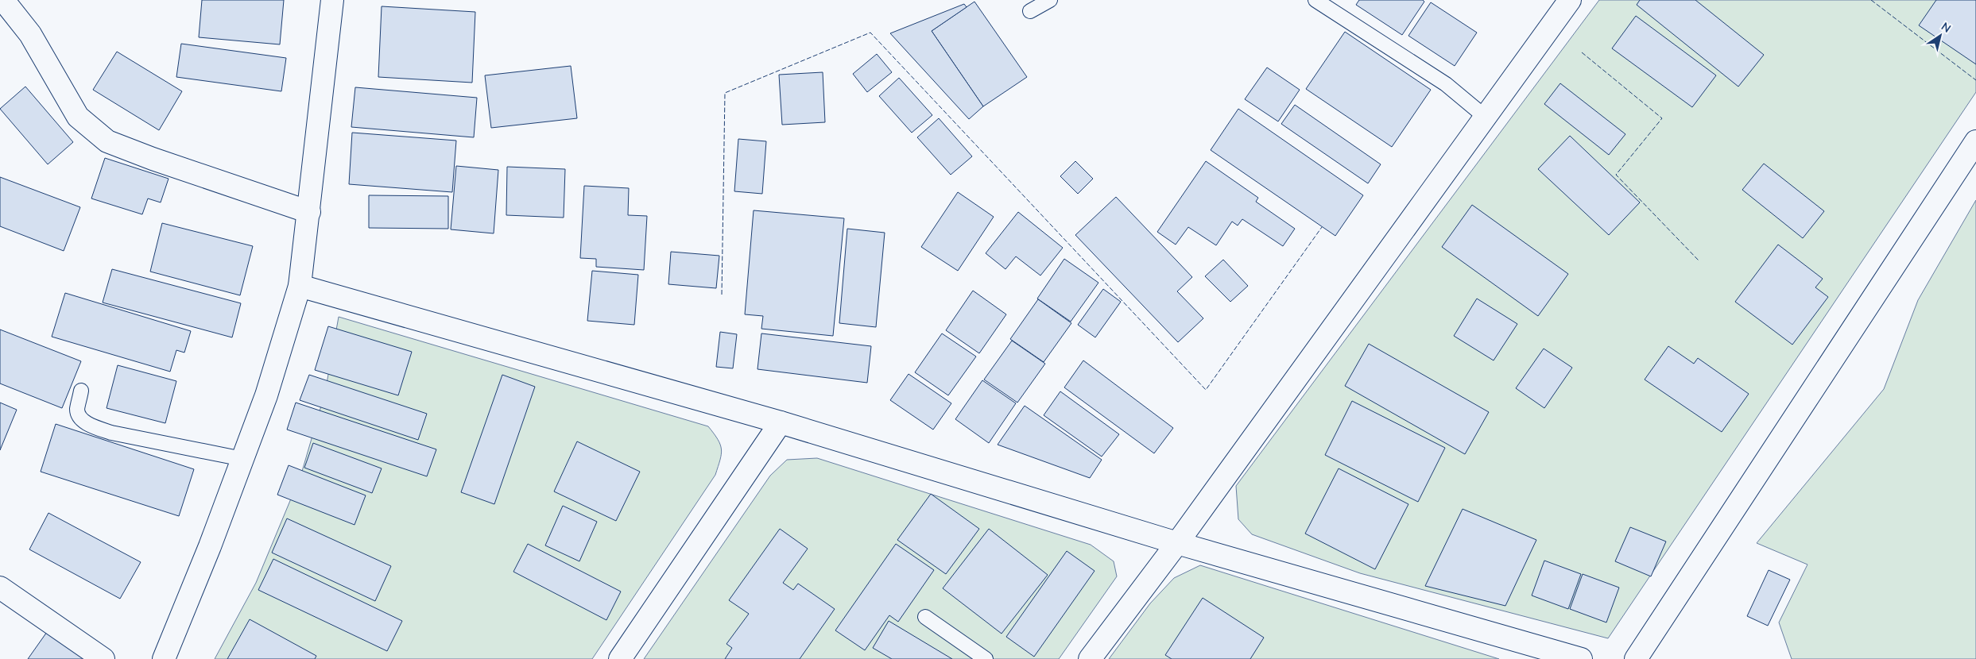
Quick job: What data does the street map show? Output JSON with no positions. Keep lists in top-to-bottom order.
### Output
{
  "north": "top right"
}
